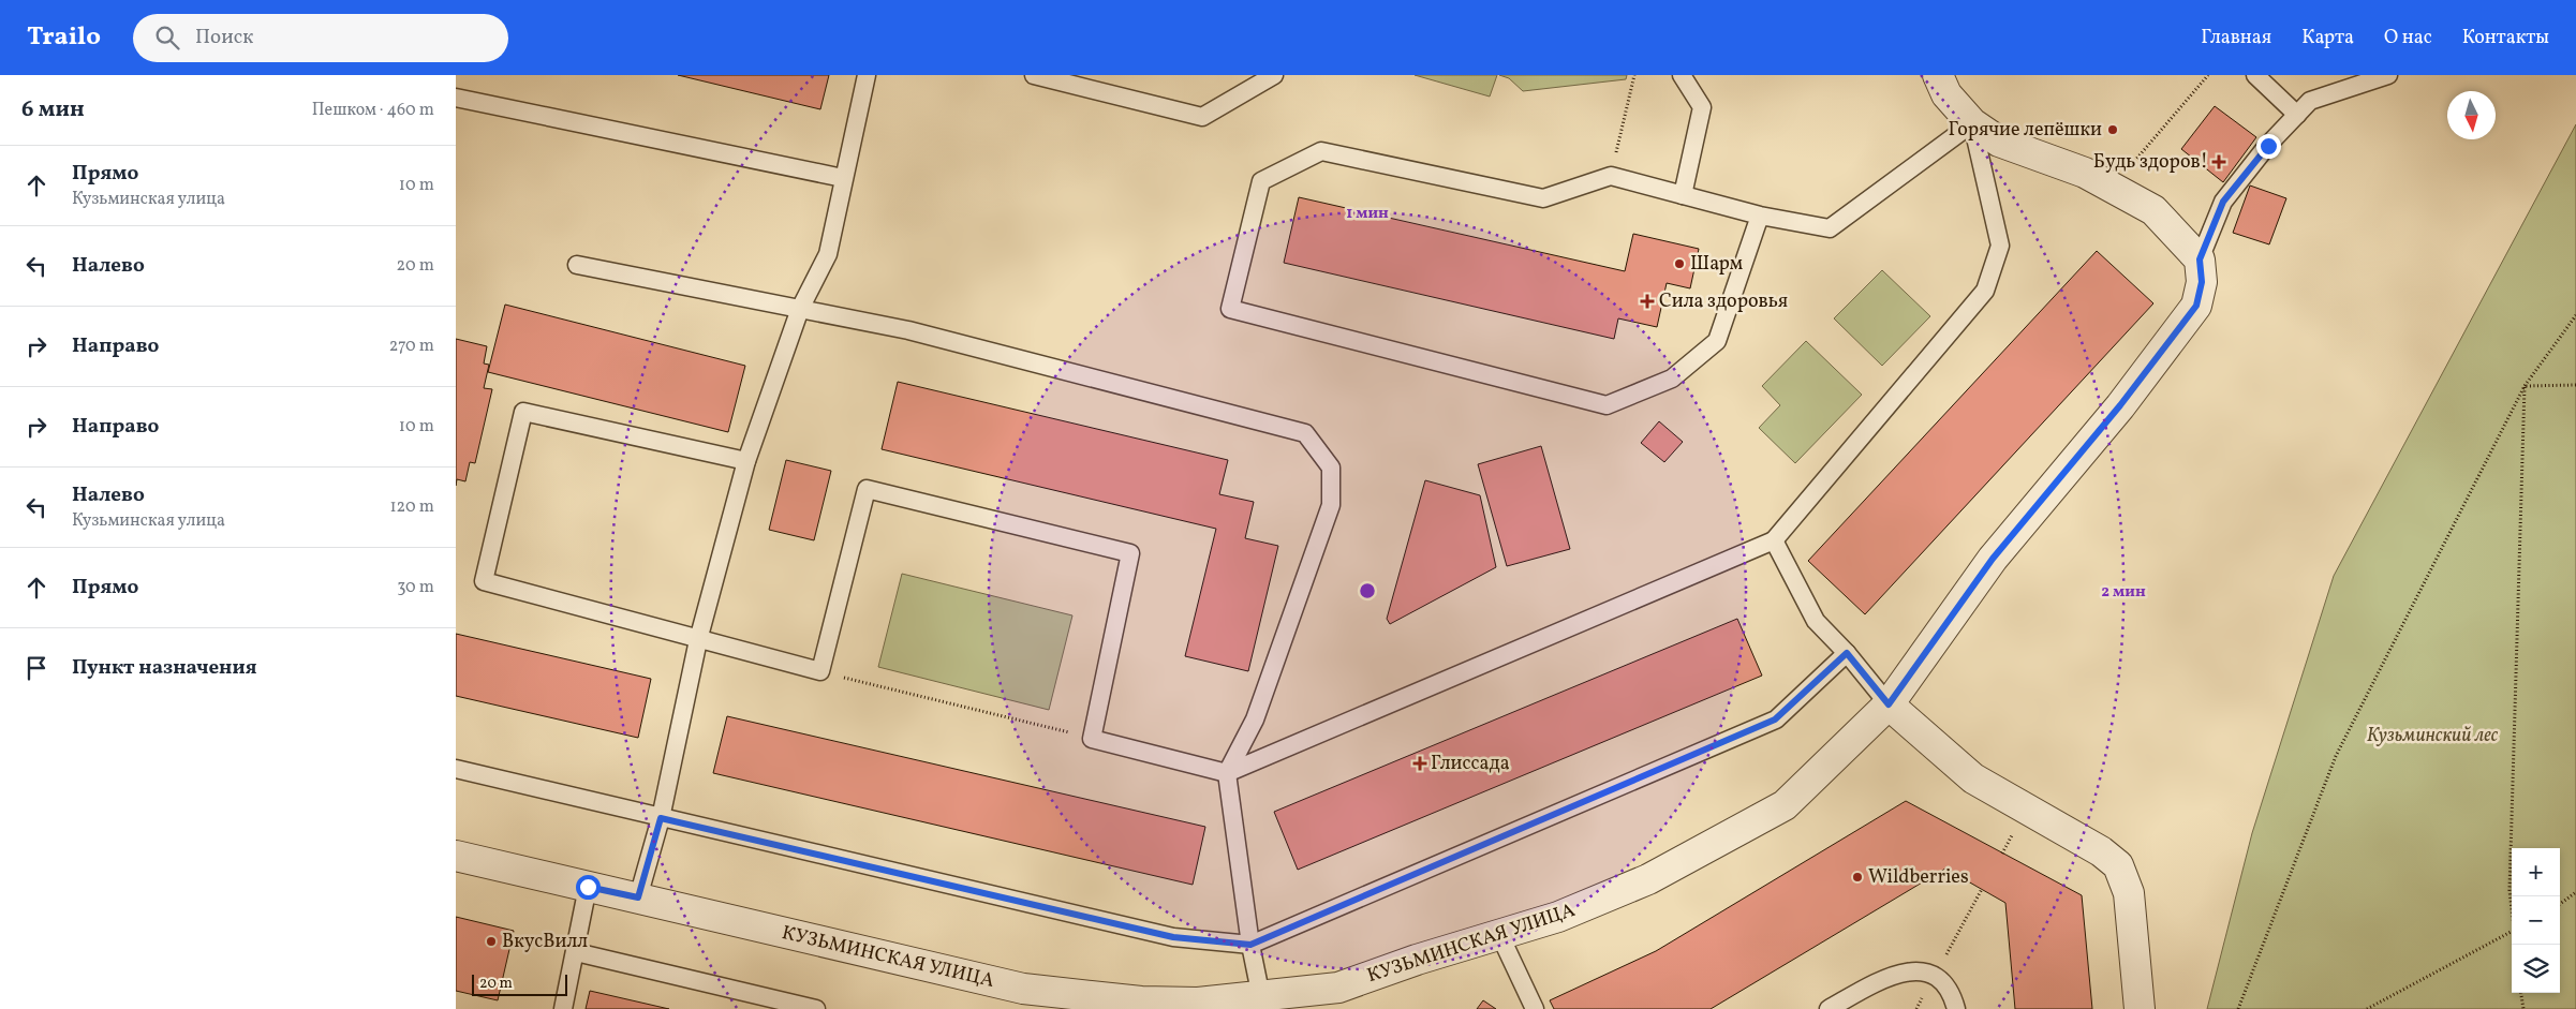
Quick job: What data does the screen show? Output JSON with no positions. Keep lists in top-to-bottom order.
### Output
{
  "streets": {
    "street": ["КУЗЬМИНСКАЯ УЛИЦА"]
  },
  "parks": ["Кузьминский лес"],
  "places": {
    "other": [
      "Горячие лепёшки",
      "Шарм",
      "Wildberries",
      "ВкусВилл"
    ],
    "health": ["Будь здоров!", "Сила здоровья", "Глиссада"]
  },
  "scale_bar": "20 m",
  "north": "bottom",
  "page": {
    "header": "Trailo",
    "search": "Поиск",
    "nav": [
      "Главная",
      "Карта",
      "О нас",
      "Контакты"
    ],
    "heading": ["6 мин", "Пешком · 460 m"],
    "list": [
      ["Прямо", "Кузьминская улица", "10 m"],
      ["Налево", "20 m"],
      ["Направо", "270 m"],
      ["Направо", "10 m"],
      ["Налево", "Кузьминская улица", "120 m"],
      ["Прямо", "30 m"],
      "Пункт назначения"
    ],
    "map_buttons": ["+", "−"],
    "scale": "20 m"
  },
  "rings": ["1 мин", "2 мин"]
}
